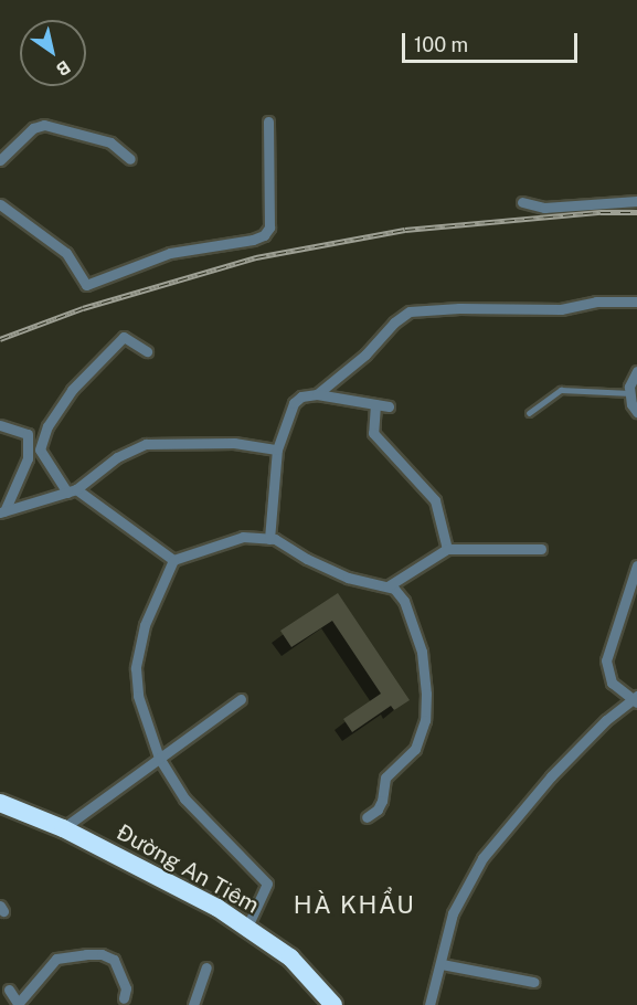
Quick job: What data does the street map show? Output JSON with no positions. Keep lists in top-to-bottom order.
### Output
{
  "streets": {
    "highway": ["Đường An Tiêm"]
  },
  "districts": ["HÀ KHẨU"],
  "scale_bar": "100 m",
  "north": "bottom right"
}
